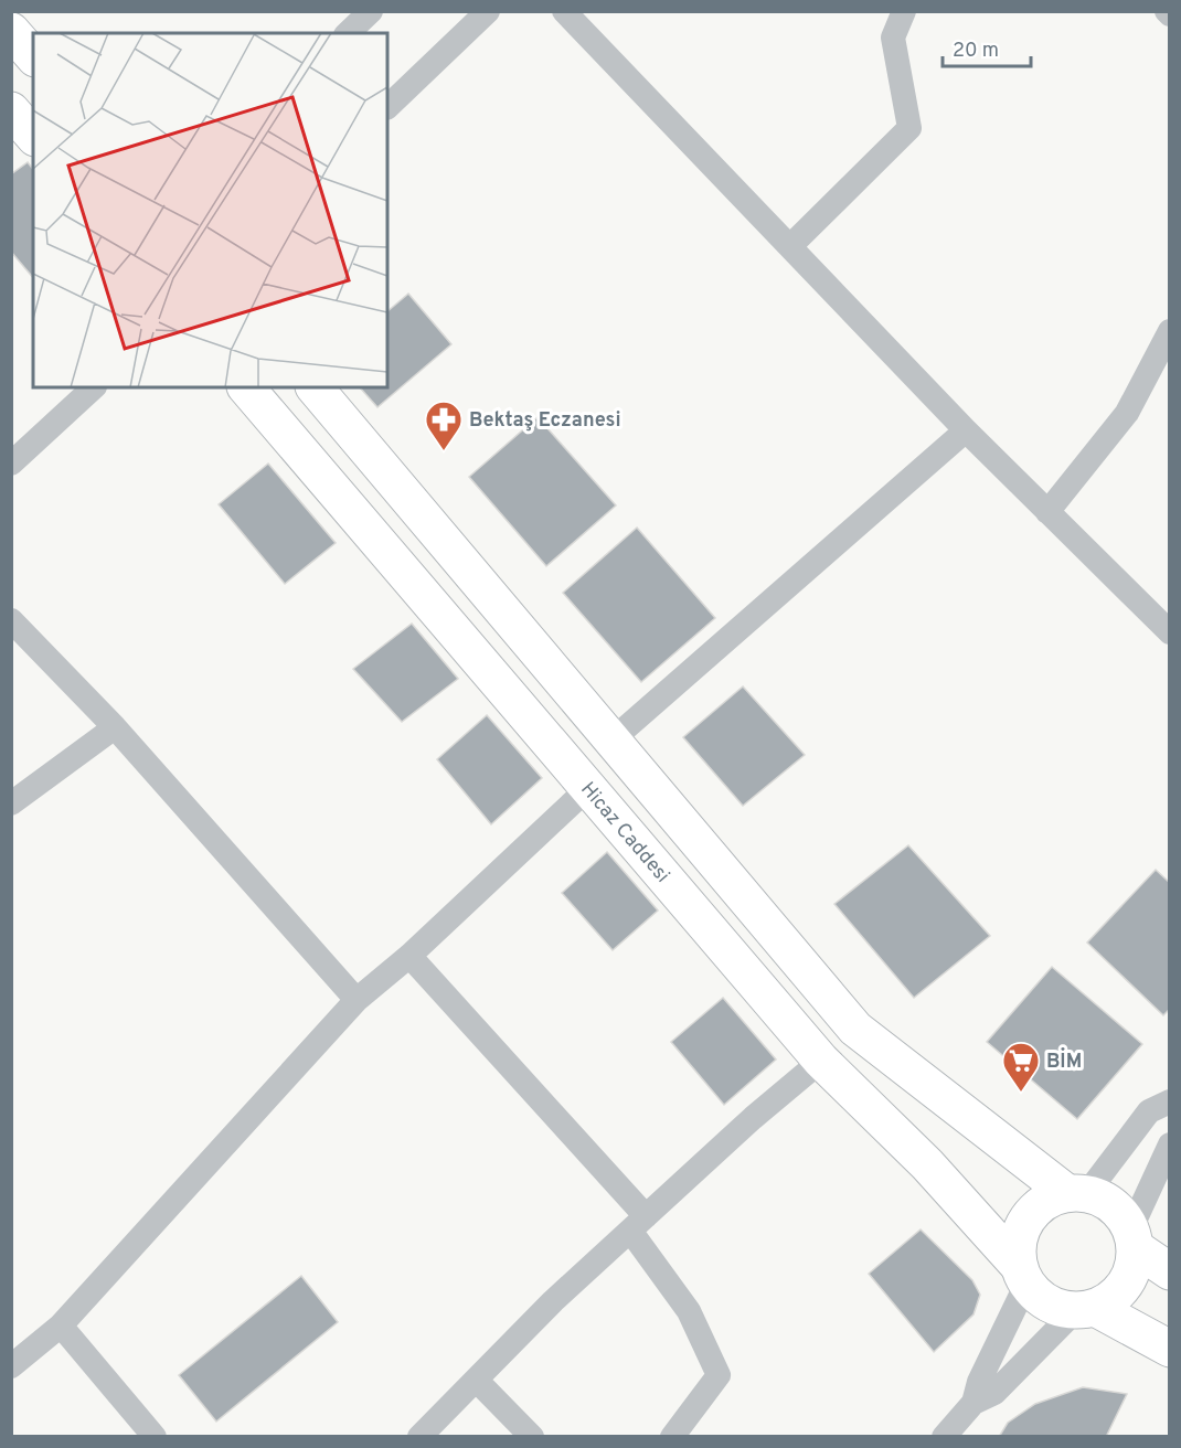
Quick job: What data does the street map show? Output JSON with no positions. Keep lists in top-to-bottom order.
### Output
{
  "streets": {
    "main road": ["Hicaz Caddesi"]
  },
  "places": {
    "pharmacy": ["Bektaş Eczanesi"],
    "supermarket": ["BİM"]
  },
  "scale_bar": "20 m"
}
